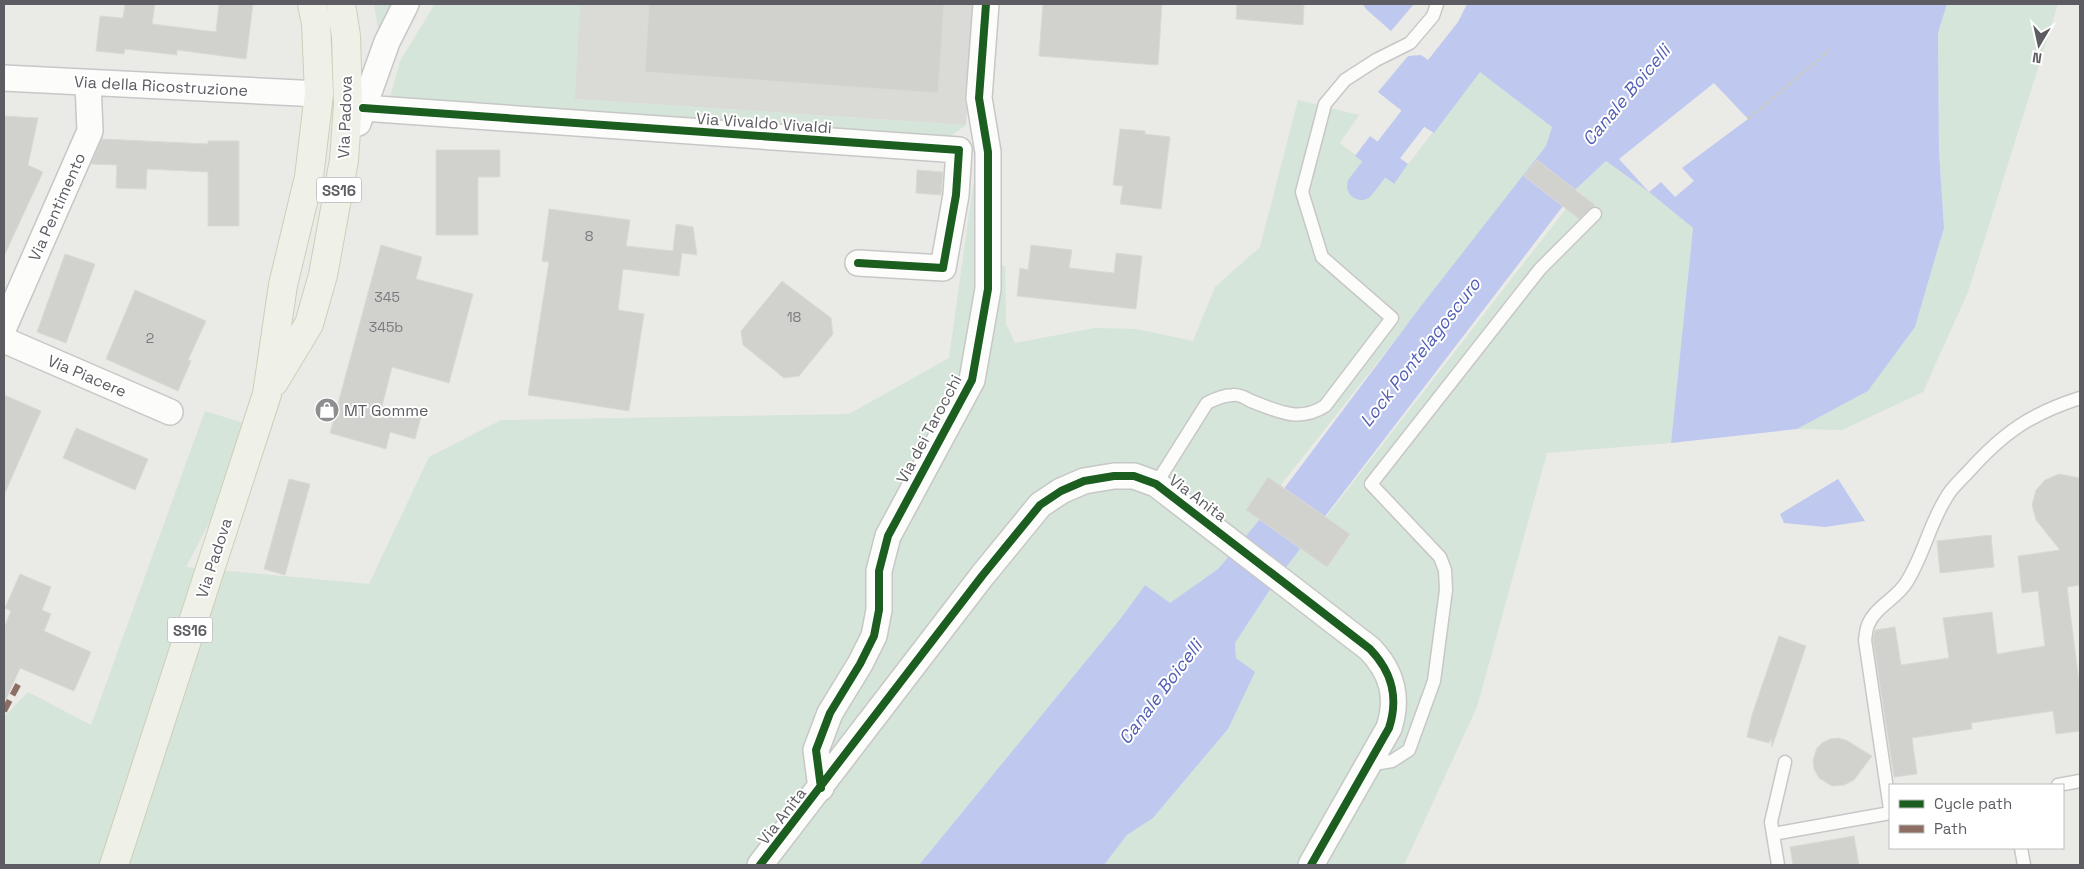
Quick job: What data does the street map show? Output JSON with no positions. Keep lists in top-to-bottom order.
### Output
{
  "streets": {
    "main road": ["Via Padova", "SS16"],
    "street": [
      "Via della Ricostruzione",
      "Via Vivaldo Vivaldi",
      "Via Pentimento",
      "Via Piacere",
      "Via dei Tarocchi",
      "Via Anita"
    ]
  },
  "crossings": [
    ["Via della Ricostruzione", "Via Padova"],
    ["Via della Ricostruzione", "Via Pentimento"],
    ["Via Padova", "Via Vivaldo Vivaldi"],
    ["Via Vivaldo Vivaldi", "Via dei Tarocchi"],
    ["Via dei Tarocchi", "Via Anita"]
  ],
  "water": ["Canale Boicelli", "Lock Pontelagoscuro"],
  "places": {
    "shop": ["MT Gomme"]
  },
  "house_numbers": [
    "8",
    "345",
    "18",
    "345b",
    "2"
  ],
  "legend": ["Cycle path", "Path"],
  "north": "bottom"
}
